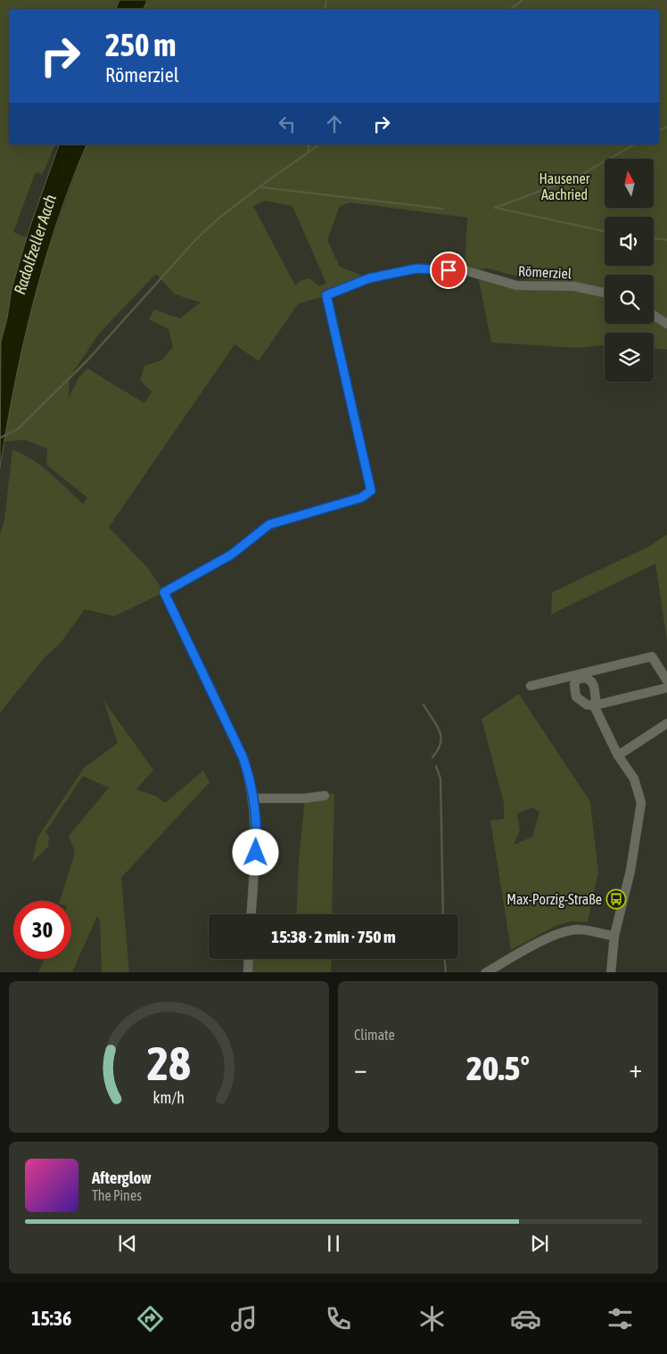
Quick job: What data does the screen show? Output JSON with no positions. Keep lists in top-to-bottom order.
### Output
{
  "streets": {
    "street": ["Römerziel"]
  },
  "water": ["Radolfzeller Aach"],
  "parks": ["Hausener Aachried"],
  "places": {
    "bus stop": ["Max-Porzig-Straße"]
  },
  "north": "top",
  "page": {
    "turn": ["250 m", "Römerziel"],
    "limit": "30",
    "trip": "15:38 · 2 min · 750 m",
    "tile": "Climate",
    "heat": ["−", "20.5°", "+"],
    "song": ["Afterglow", "The Pines"],
    "tabs": "15:36",
    "gauge": ["28", "km/h"]
  }
}
